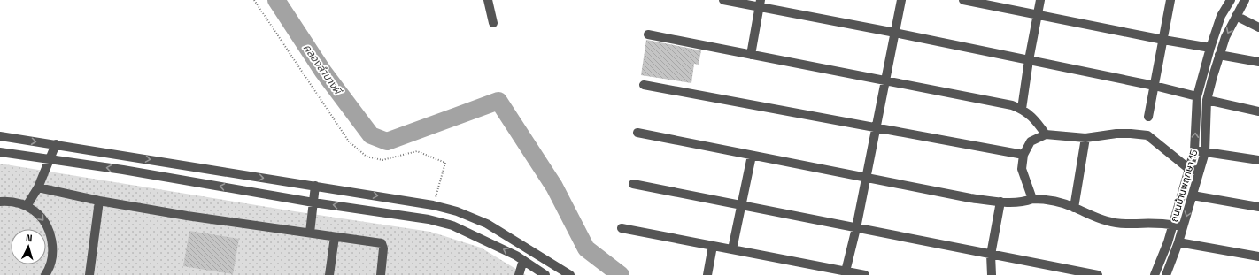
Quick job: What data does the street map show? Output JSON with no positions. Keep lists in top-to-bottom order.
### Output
{
  "streets": {
    "street": ["ถนนบ้านพฤกษา 15"]
  },
  "water": ["คลองลำบางผี"],
  "north": "top"
}
